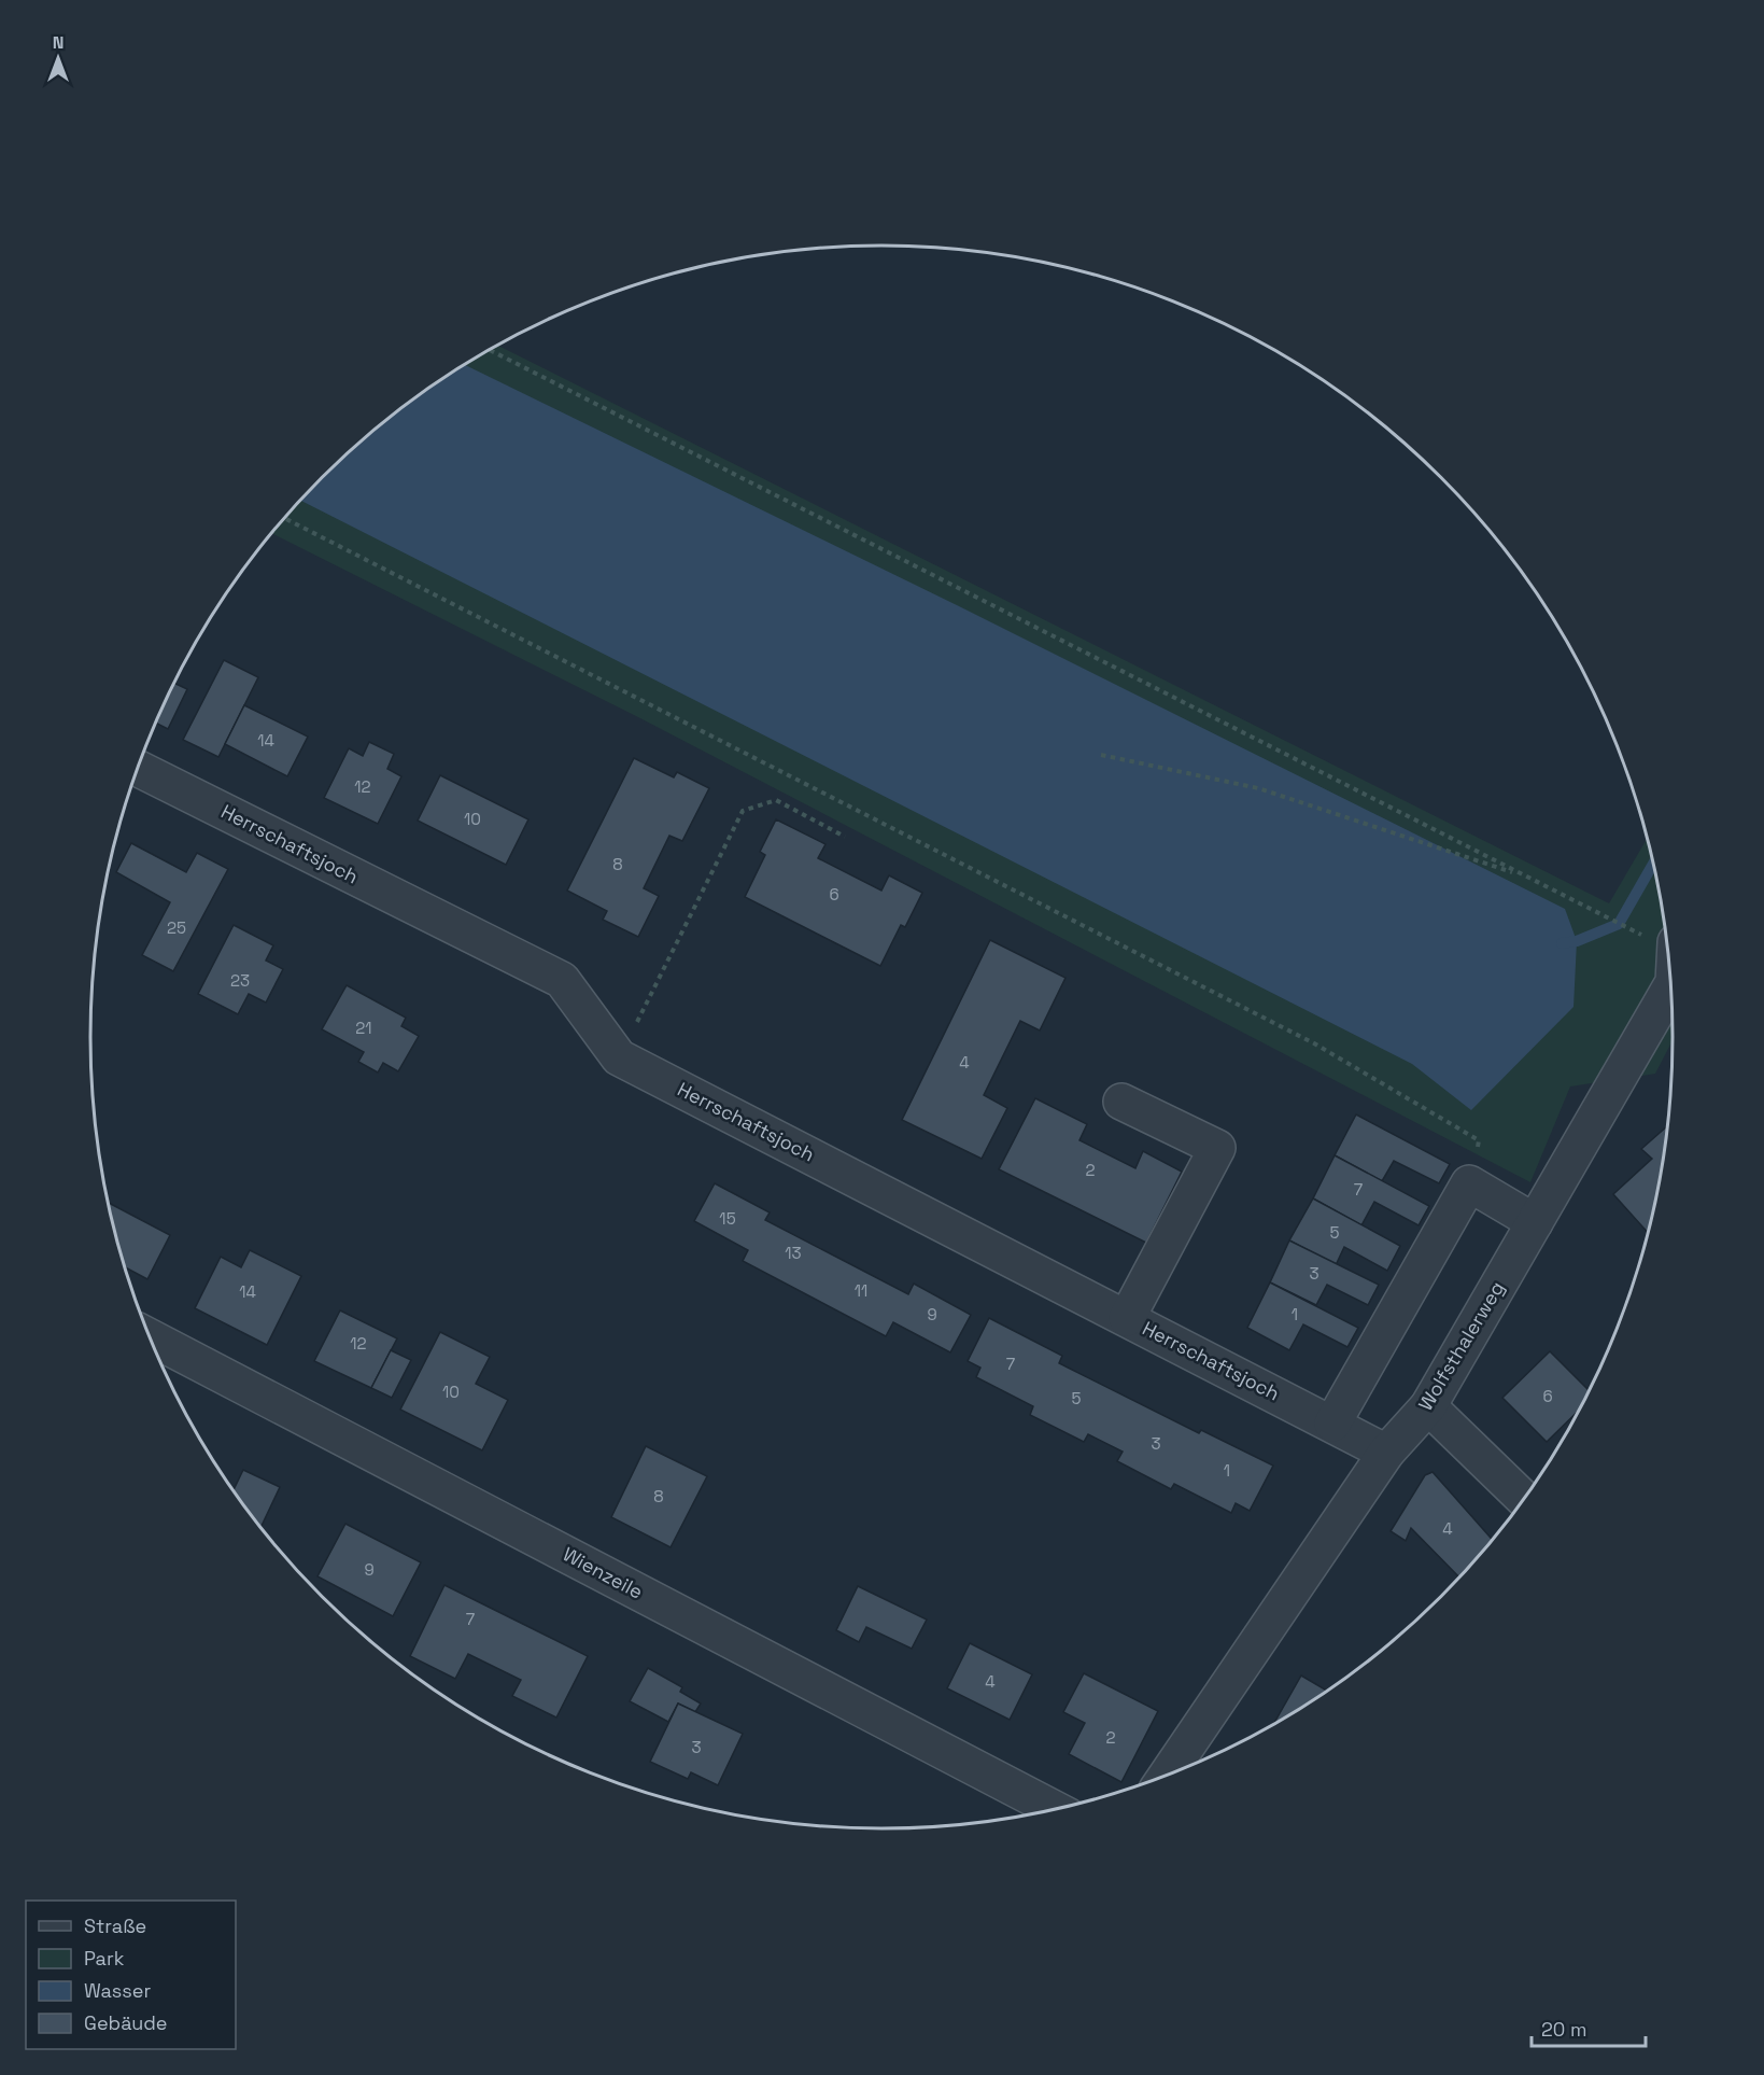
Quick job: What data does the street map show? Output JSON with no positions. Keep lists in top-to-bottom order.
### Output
{
  "streets": {
    "street": ["Herrschaftsjoch", "Wolfsthalerweg", "Wienzeile"]
  },
  "crossings": [
    ["Herrschaftsjoch", "Wolfsthalerweg"]
  ],
  "house_numbers": [
    "14",
    "12",
    "10",
    "8",
    "6",
    "25",
    "23",
    "21",
    "4",
    "2",
    "7",
    "15",
    "5",
    "13",
    "3",
    "11",
    "14",
    "9",
    "1",
    "12",
    "7",
    "10",
    "6",
    "5",
    "3",
    "1",
    "8",
    "4",
    "9",
    "7",
    "4",
    "2",
    "3"
  ],
  "legend": [
    "Straße",
    "Park",
    "Wasser",
    "Gebäude"
  ],
  "scale_bar": "20 m",
  "north": "top"
}
